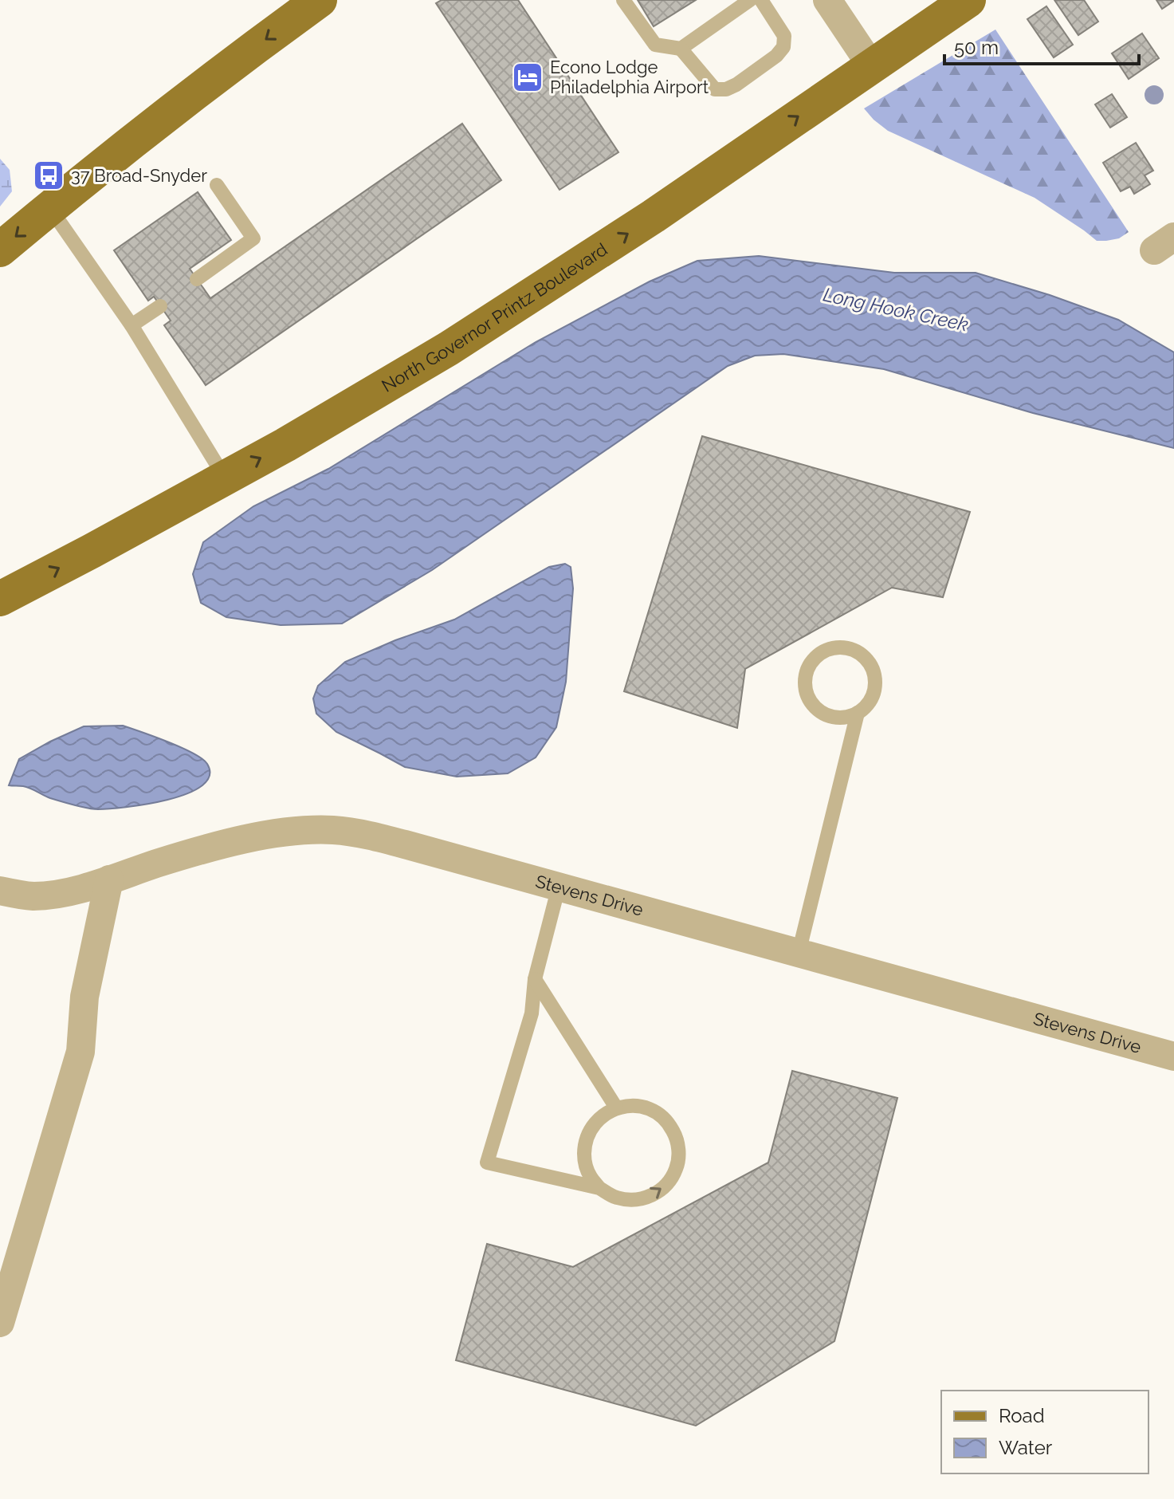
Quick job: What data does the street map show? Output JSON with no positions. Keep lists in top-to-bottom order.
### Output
{
  "streets": {
    "main road": ["North Governor Printz Boulevard"],
    "street": ["Stevens Drive"]
  },
  "one_way": ["North Governor Printz Boulevard"],
  "water": ["Long Hook Creek"],
  "places": {
    "hotel": ["Econo Lodge Philadelphia Airport"],
    "bus stop": ["37 Broad-Snyder"]
  },
  "legend": ["Road", "Water"],
  "scale_bar": "50 m"
}
